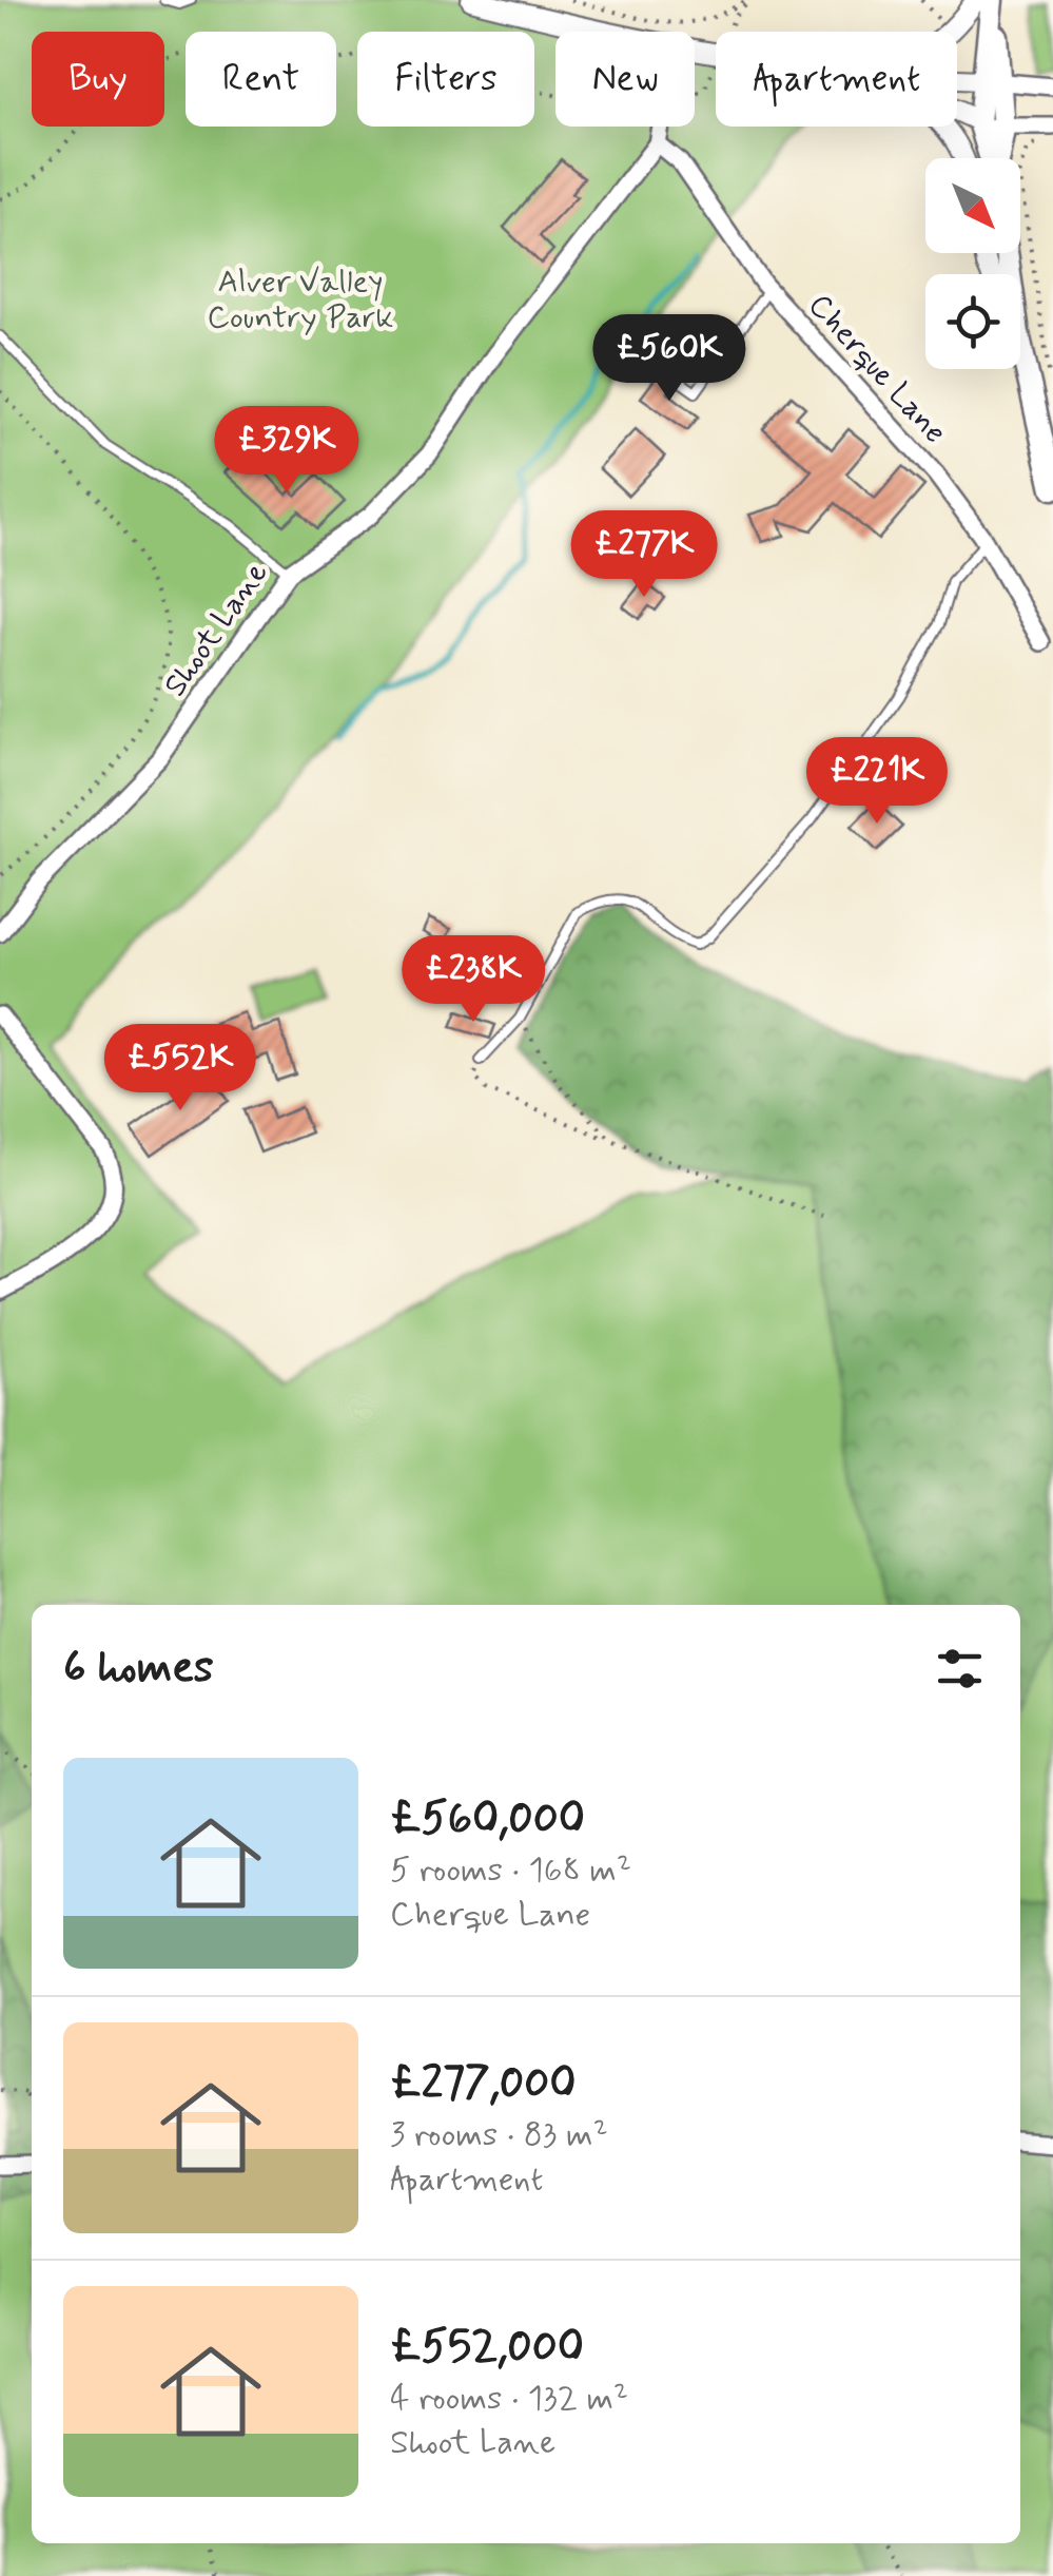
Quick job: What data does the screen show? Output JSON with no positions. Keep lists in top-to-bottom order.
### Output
{
  "streets": {
    "street": ["Cherque Lane", "Shoot Lane"]
  },
  "crossings": [
    ["Cherque Lane", "Shoot Lane"]
  ],
  "parks": ["Alver Valley Country Park"],
  "north": "bottom right",
  "page": {
    "chip": [
      "Buy",
      "Rent",
      "Filters",
      "New",
      "Apartment"
    ],
    "price": [
      "£560K",
      "£329K",
      "£277K",
      "£221K",
      "£238K",
      "£552K"
    ],
    "heading": "6 homes",
    "list": [
      {
        "name": "£560,000",
        "note": "5 rooms · 168 m² · Cherque Lane"
      },
      {
        "name": "£277,000",
        "note": "3 rooms · 83 m² · Apartment"
      },
      {
        "name": "£552,000",
        "note": "4 rooms · 132 m² · Shoot Lane"
      }
    ]
  }
}
